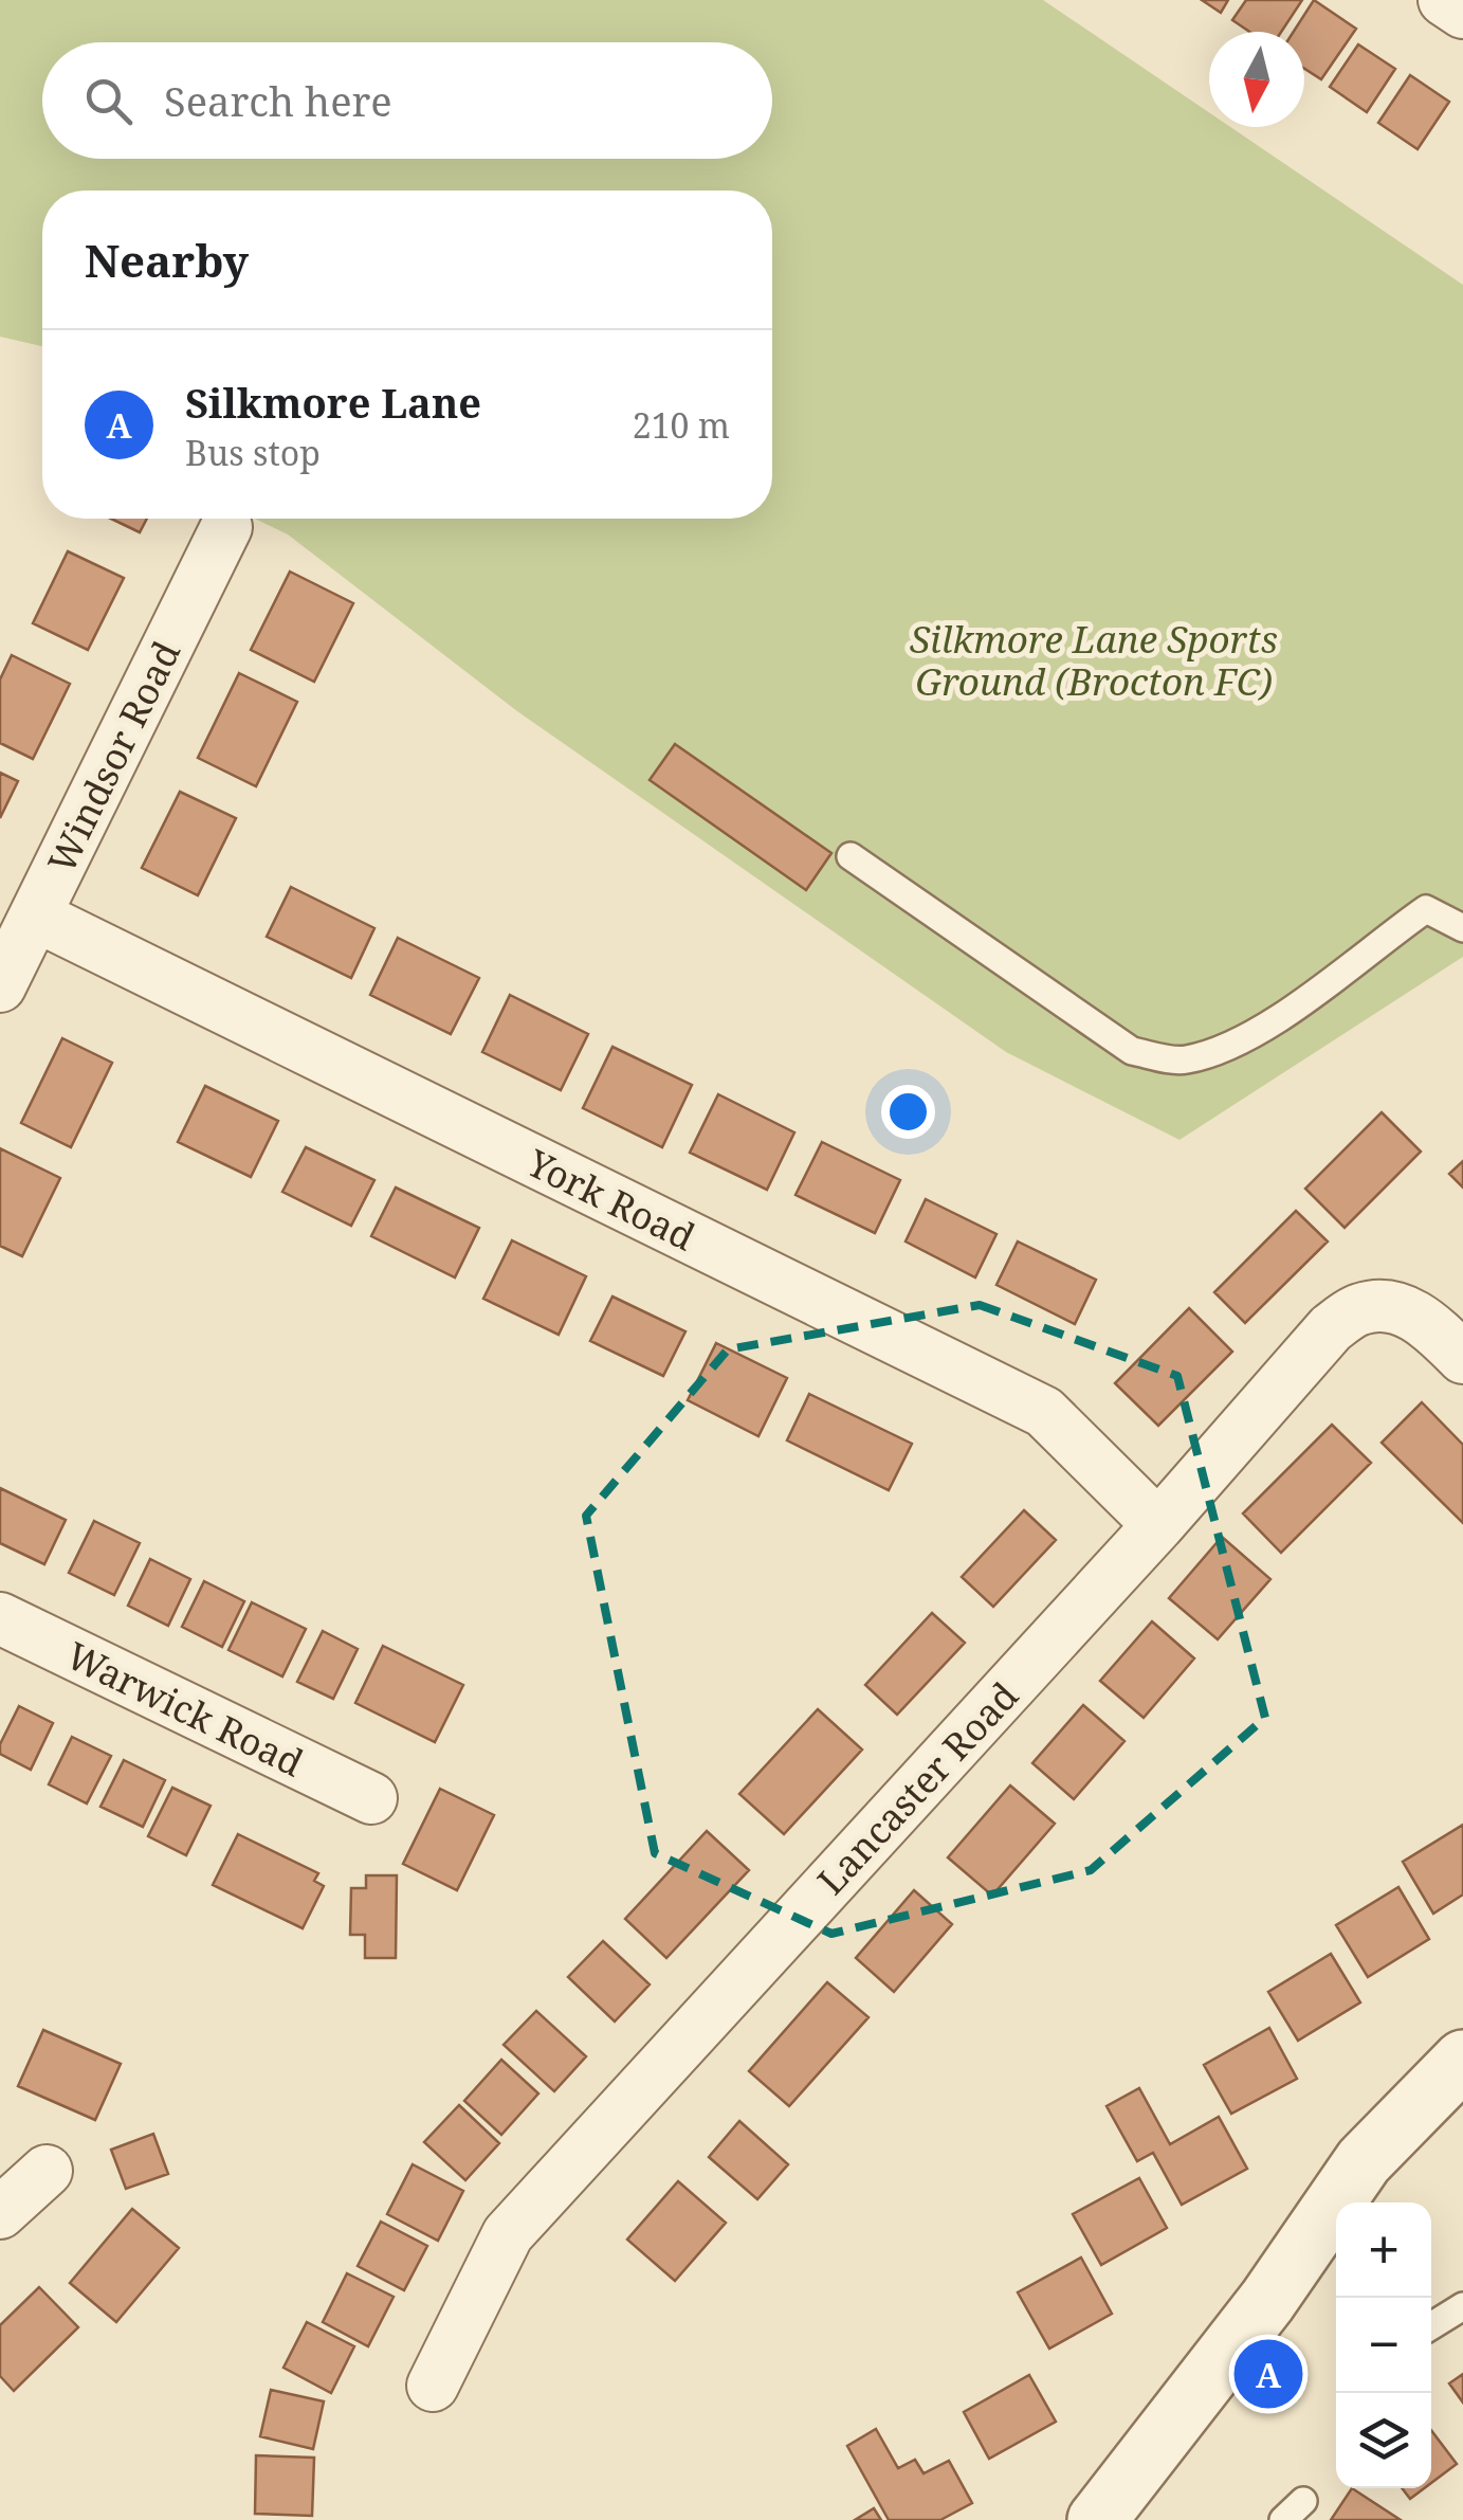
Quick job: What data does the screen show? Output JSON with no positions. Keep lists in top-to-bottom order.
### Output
{
  "streets": {
    "street": [
      "Windsor Road",
      "York Road",
      "Warwick Road",
      "Lancaster Road"
    ]
  },
  "crossings": [
    ["Windsor Road", "York Road"],
    ["York Road", "Lancaster Road"]
  ],
  "parks": ["Silkmore Lane Sports Ground (Brocton FC)"],
  "north": "bottom",
  "page": {
    "search": "Search here",
    "heading": "Nearby",
    "list": [
      {
        "mark": "A",
        "name": "Silkmore Lane",
        "note": "Bus stop",
        "value": "210 m"
      }
    ],
    "map_buttons": ["+", "−"],
    "pins": "A"
  }
}
